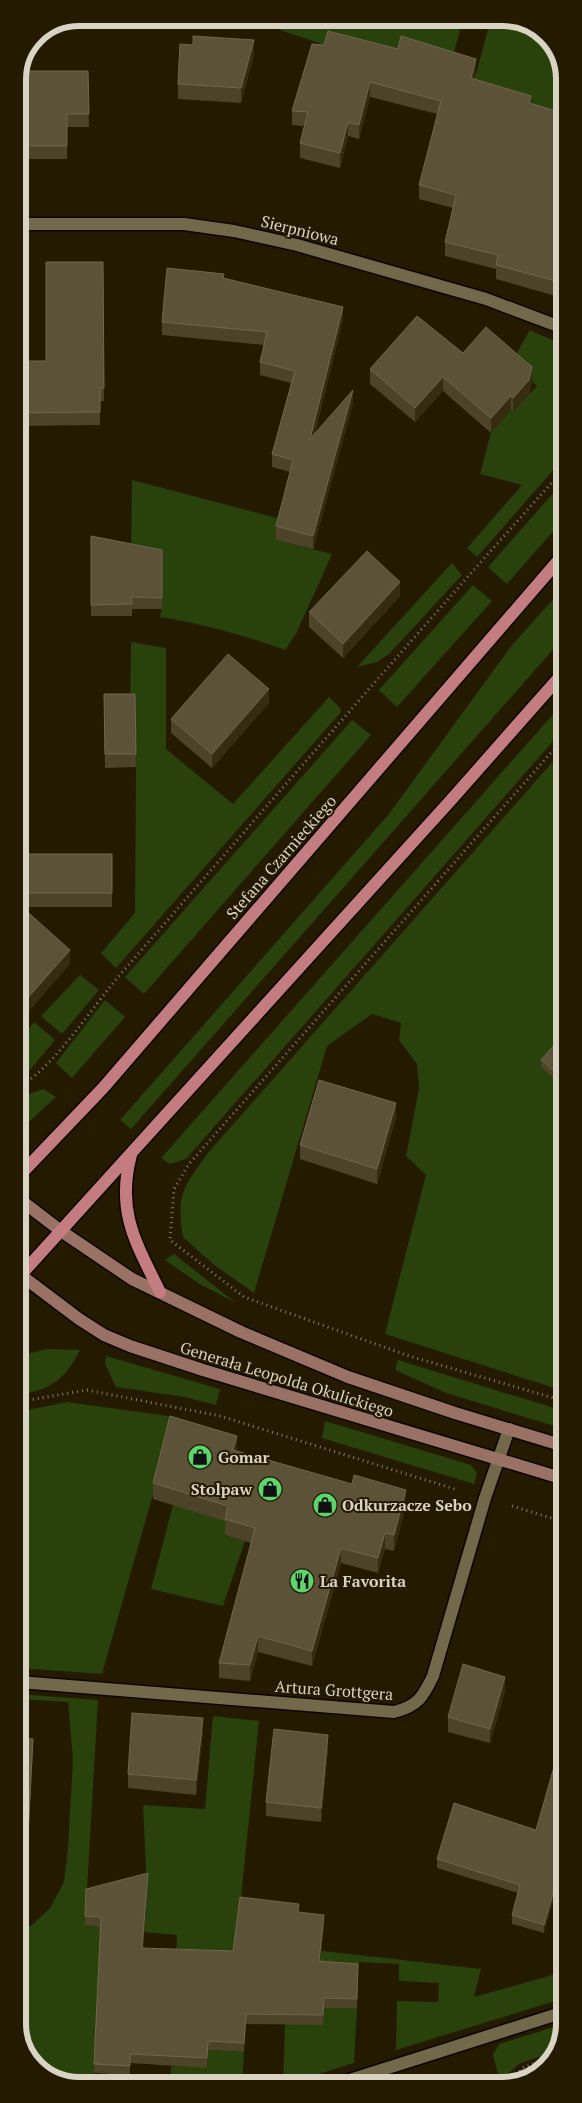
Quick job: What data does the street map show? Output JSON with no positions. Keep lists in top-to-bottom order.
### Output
{
  "streets": {
    "main road": ["Stefana Czarnieckiego", "Generała Leopolda Okulickiego"],
    "street": ["Sierpniowa", "Artura Grottgera"]
  },
  "crossings": [
    ["Generała Leopolda Okulickiego", "Artura Grottgera"]
  ],
  "places": {
    "shop": ["Gomar", "Stolpaw", "Odkurzacze Sebo"],
    "restaurant": ["La Favorita"]
  }
}
